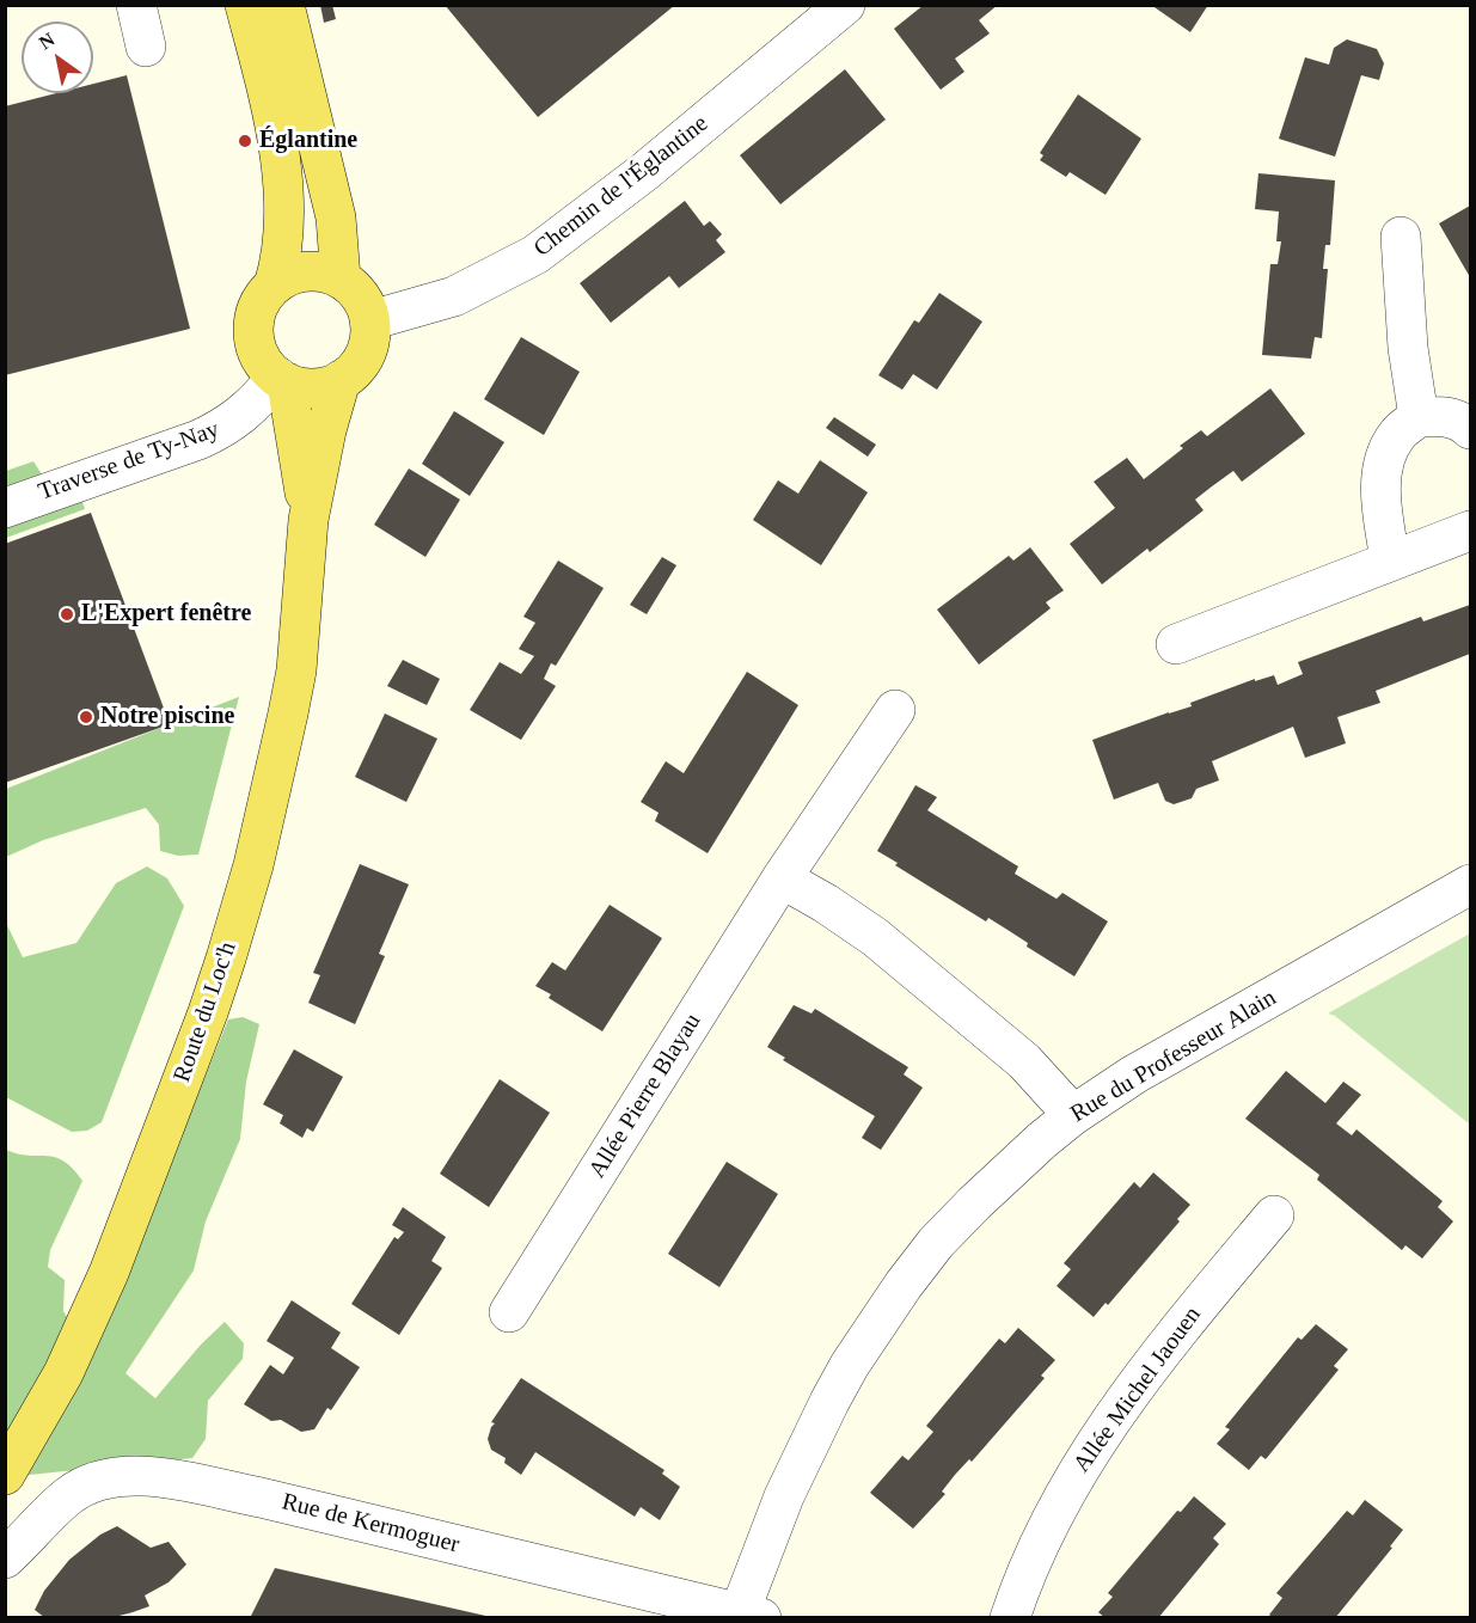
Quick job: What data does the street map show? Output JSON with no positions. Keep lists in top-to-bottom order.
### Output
{
  "streets": {
    "main road": ["Route du Loc'h"],
    "street": [
      "Chemin de l'Églantine",
      "Traverse de Ty-Nay",
      "Rue du Professeur Alain",
      "Allée Pierre Blayau",
      "Allée Michel Jaouen",
      "Rue de Kermoguer"
    ]
  },
  "crossings": [
    ["Chemin de l'Églantine", "Traverse de Ty-Nay"],
    ["Chemin de l'Églantine", "Route du Loc'h"],
    ["Traverse de Ty-Nay", "Route du Loc'h"],
    ["Rue du Professeur Alain", "Rue de Kermoguer"]
  ],
  "places": ["Églantine", "L'Expert fenêtre", "Notre piscine"],
  "north": "top left"
}
